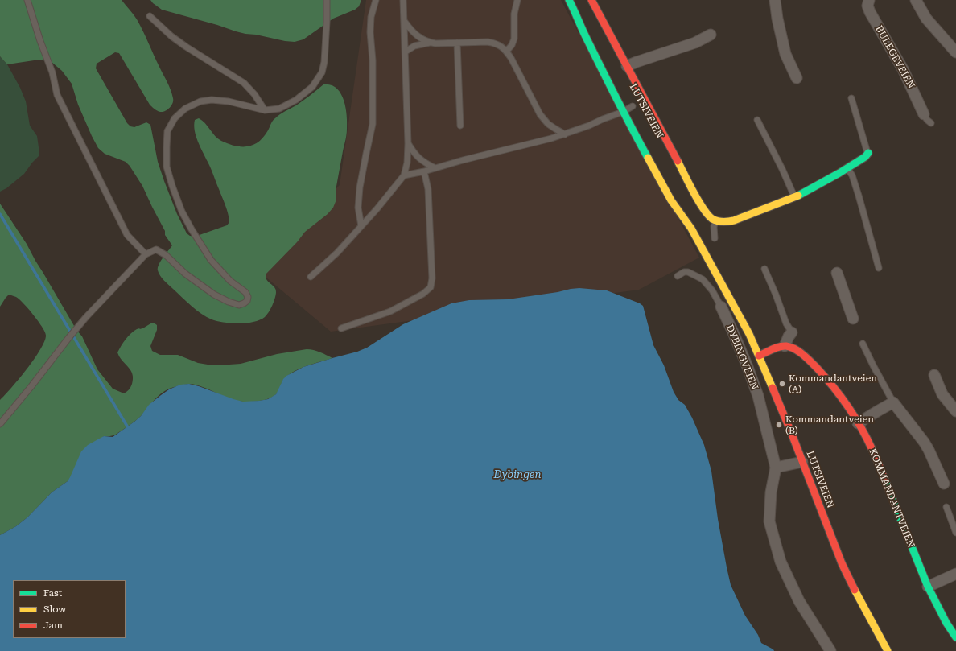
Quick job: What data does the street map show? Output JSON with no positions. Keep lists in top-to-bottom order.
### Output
{
  "streets": {
    "street": [
      "BULEGEVEIEN",
      "LUTSIVEIEN",
      "DYBINGVEIEN",
      "KOMMANDANTVEIEN"
    ]
  },
  "water": ["Dybingen"],
  "places": ["Kommandantveien (A)", "Kommandantveien (B)"],
  "legend": ["Fast", "Slow", "Jam"]
}
